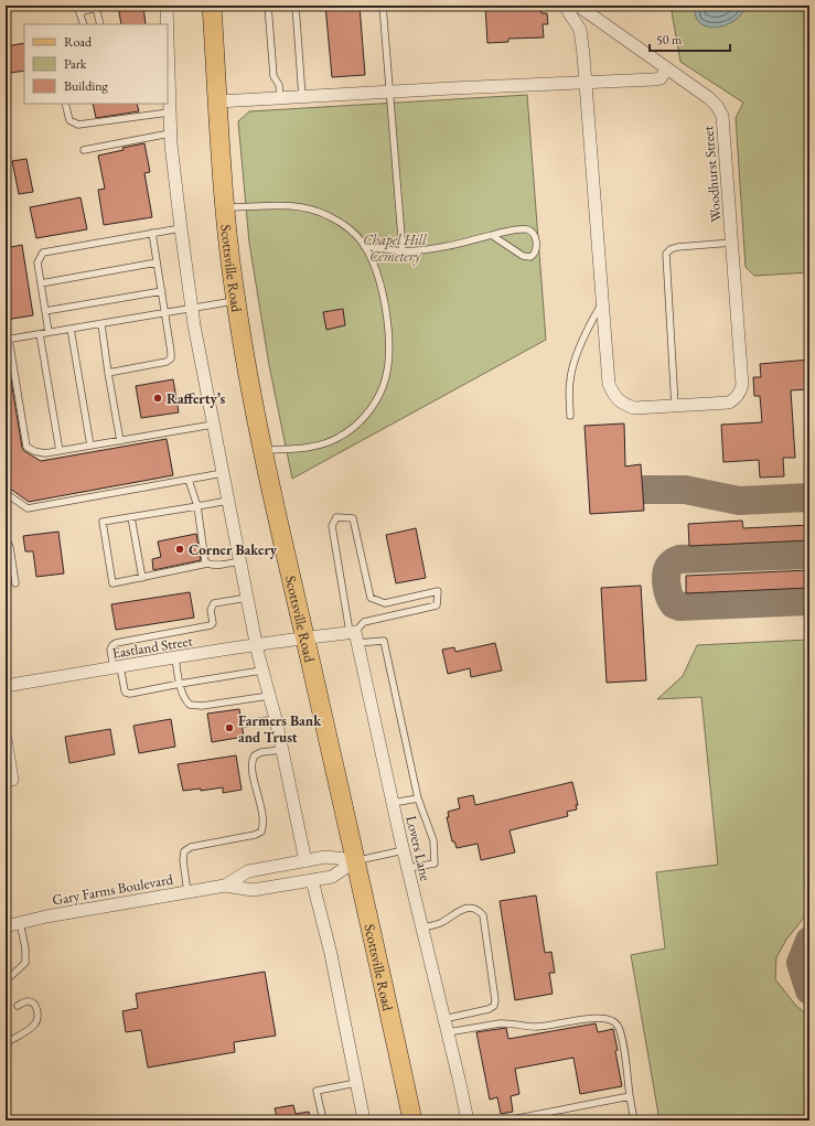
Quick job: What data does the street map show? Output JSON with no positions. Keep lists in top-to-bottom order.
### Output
{
  "streets": {
    "main road": ["Scottsville Road"],
    "street": [
      "Woodhurst Street",
      "Eastland Street",
      "Lovers Lane",
      "Gary Farms Boulevard"
    ]
  },
  "crossings": [
    ["Scottsville Road", "Eastland Street"],
    ["Scottsville Road", "Gary Farms Boulevard"]
  ],
  "parks": ["Chapel Hill Cemetery"],
  "places": ["Rafferty’s", "Corner Bakery", "Farmers Bank and Trust"],
  "legend": ["Road", "Park", "Building"],
  "scale_bar": "50 m"
}
